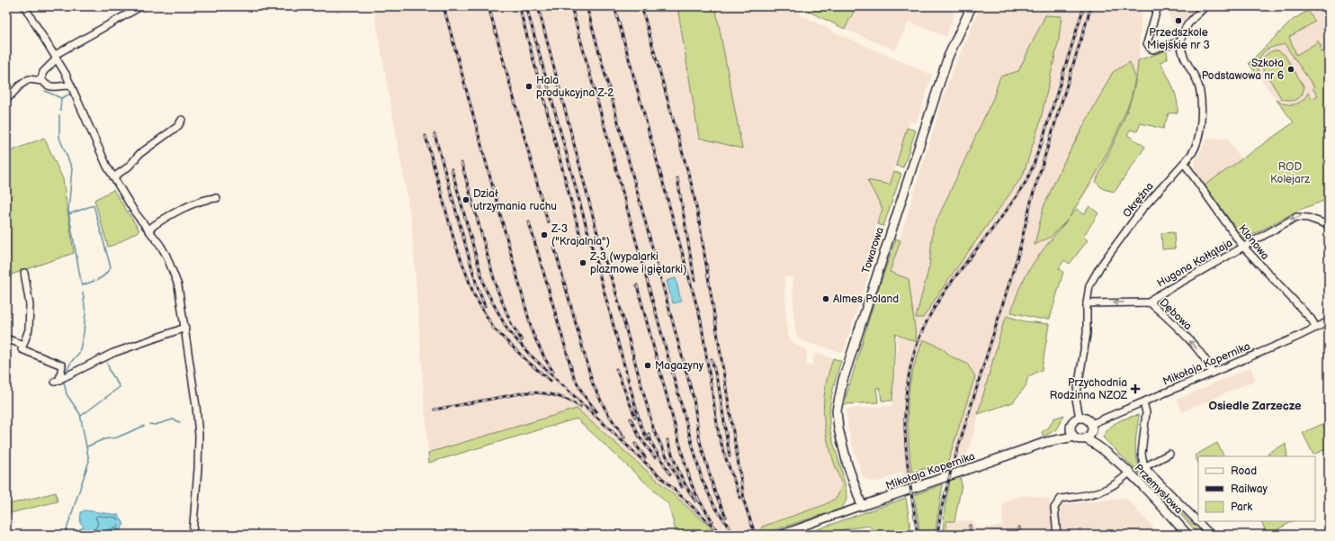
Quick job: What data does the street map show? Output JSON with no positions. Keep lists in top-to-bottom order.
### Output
{
  "streets": {
    "main road": ["Towarowa", "Mikołaja Kopernika", "Przemysłowa"],
    "street": [
      "Okrężna",
      "Klonowa",
      "Hugona Kołłątaja",
      "Dębowa"
    ]
  },
  "crossings": [
    ["Okrężna", "Klonowa"],
    ["Okrężna", "Dębowa"],
    ["Okrężna", "Mikołaja Kopernika"],
    ["Okrężna", "Przemysłowa"],
    ["Klonowa", "Hugona Kołłątaja"],
    ["Klonowa", "Mikołaja Kopernika"],
    ["Towarowa", "Mikołaja Kopernika"],
    ["Hugona Kołłątaja", "Dębowa"],
    ["Dębowa", "Mikołaja Kopernika"],
    ["Mikołaja Kopernika", "Przemysłowa"]
  ],
  "one_way": ["Hugona Kołłątaja", "Dębowa"],
  "districts": ["Osiedle Zarzecze"],
  "parks": ["ROD Kolejarz"],
  "places": {
    "other": [
      "Przedszkole Miejskie nr 3",
      "Szkoła Podstawowa nr 6",
      "Hala produkcyjna Z-2",
      "Dział utrzymania ruchu",
      "Z-3 (\"Krajalnia\")",
      "Z-3 (wypalarki plazmowe i giętarki)",
      "Almes Poland",
      "Magazyny"
    ],
    "health": ["Przychodnia Rodzinna NZOZ"]
  },
  "legend": ["Road", "Railway", "Park"]
}
